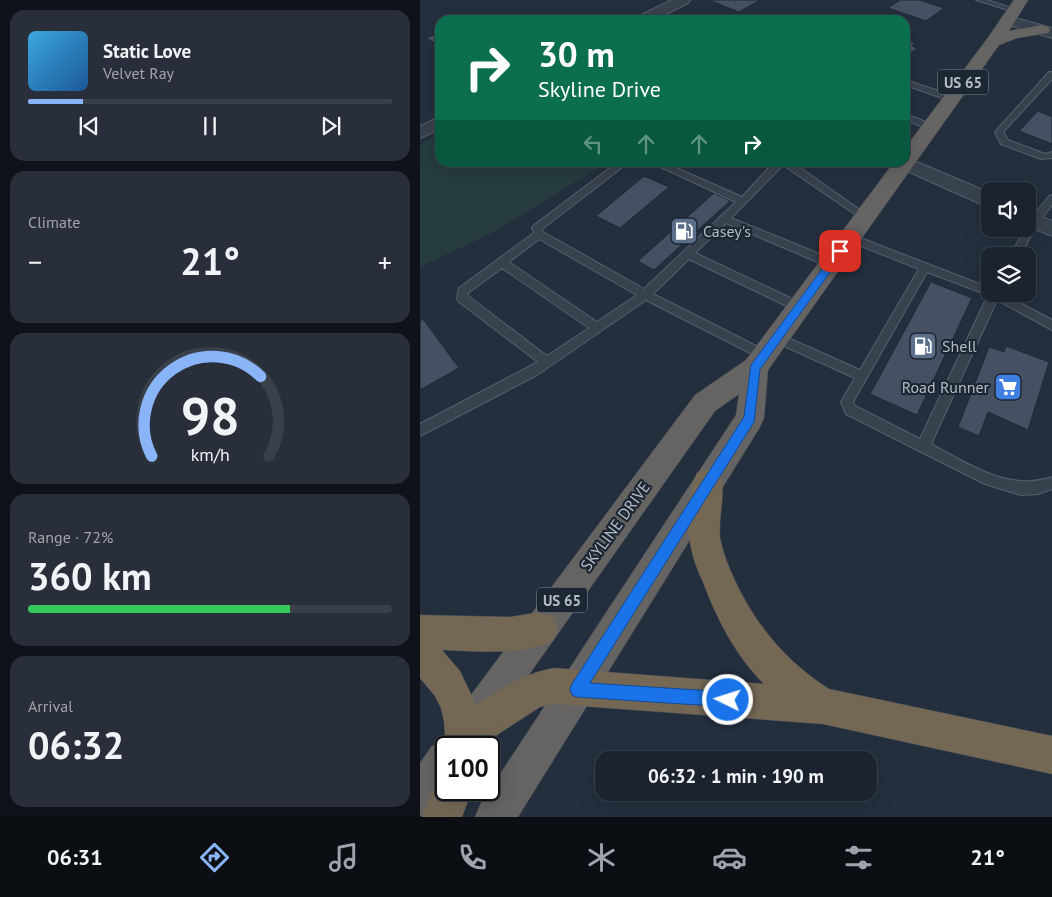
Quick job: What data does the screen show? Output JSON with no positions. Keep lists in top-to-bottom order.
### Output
{
  "streets": {
    "highway": ["US 65", "SKYLINE DRIVE"]
  },
  "places": {
    "fuel station": ["Casey's", "Shell"],
    "supermarket": ["Road Runner"]
  },
  "page": {
    "turn": ["30 m", "Skyline Drive"],
    "song": ["Static Love", "Velvet Ray"],
    "tile": [
      "Climate",
      ["Range · 72%", "360 km"],
      ["Arrival", "06:32"]
    ],
    "heat": ["−", "21°", "+"],
    "limit": "100",
    "trip": "06:32 · 1 min · 190 m",
    "tabs": ["06:31", "21°"],
    "gauge": ["98", "km/h"]
  }
}
